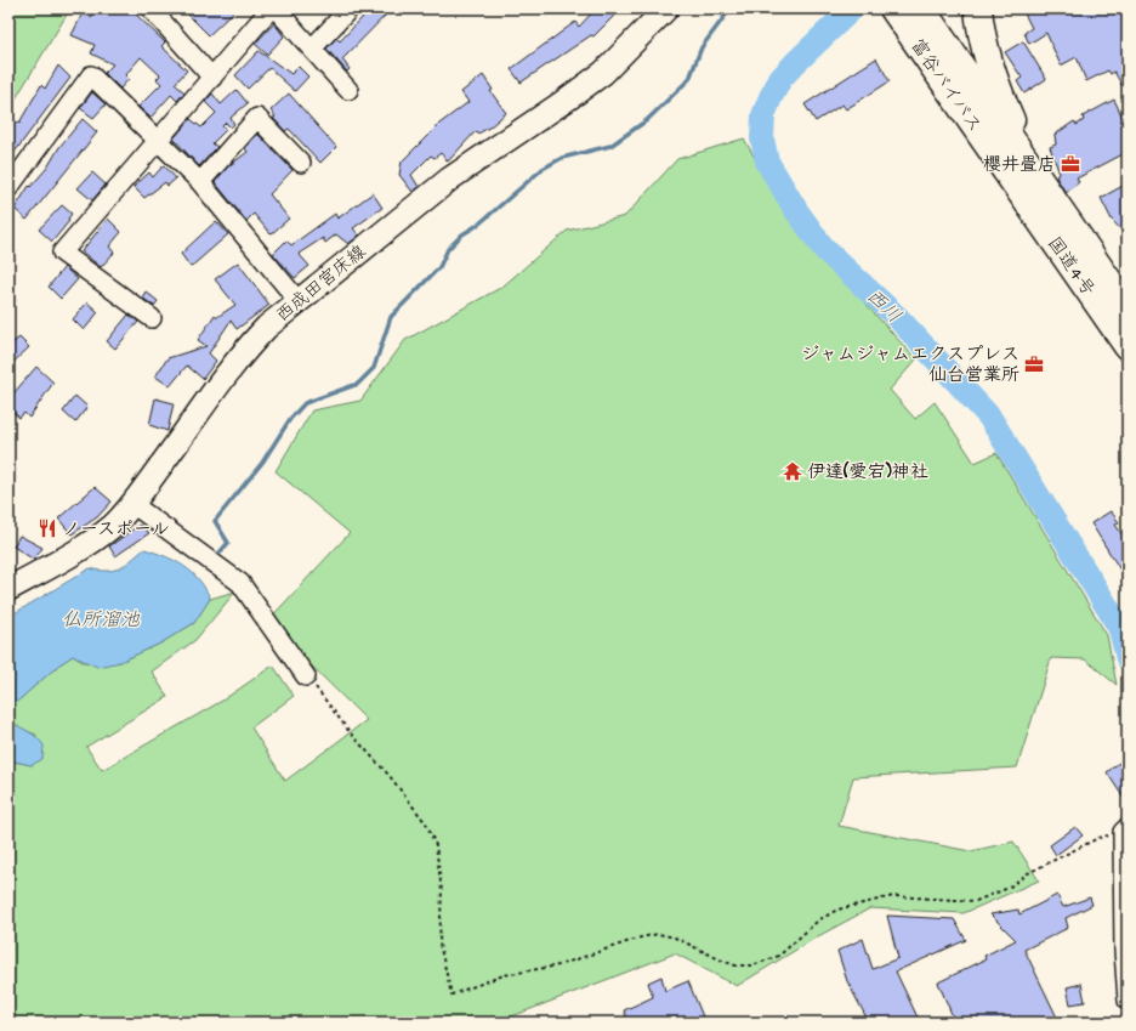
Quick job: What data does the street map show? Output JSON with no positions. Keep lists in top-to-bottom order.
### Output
{
  "streets": {
    "highway": ["富谷バイパス", "国道4号"],
    "main road": ["西成田宮床線"]
  },
  "crossings": [
    ["富谷バイパス", "国道4号"]
  ],
  "water": ["西川", "仏所溜池"],
  "places": {
    "office": ["櫻井畳店", "ジャムジャムエクスプレス 仙台営業所"],
    "temple": ["伊達(愛宕)神社"],
    "restaurant": ["ノースポール"]
  }
}
